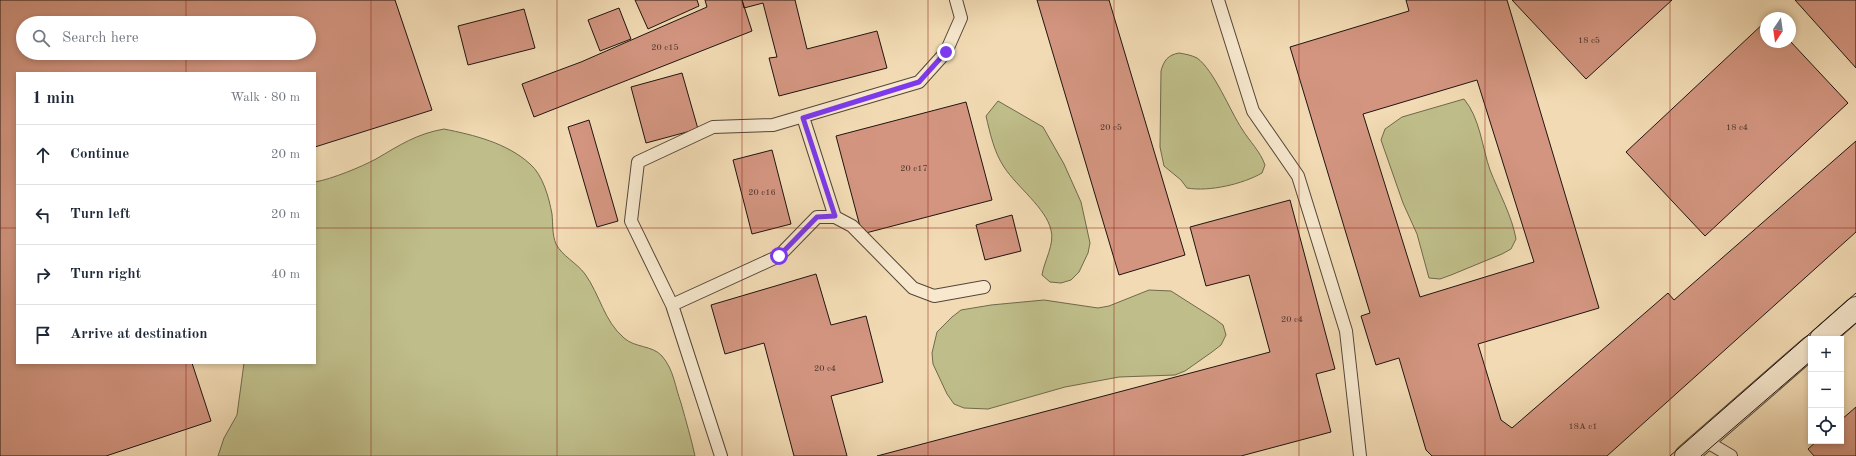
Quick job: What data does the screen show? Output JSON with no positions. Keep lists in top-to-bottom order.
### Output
{
  "house_numbers": [
    "18 с5",
    "20 с15",
    "20 с5",
    "18 с4",
    "20 с17",
    "20 с16",
    "20 c4",
    "20 c4",
    "18А с1"
  ],
  "north": "bottom",
  "page": {
    "search": "Search here",
    "heading": ["1 min", "Walk · 80 m"],
    "list": [
      ["Continue", "20 m"],
      ["Turn left", "20 m"],
      ["Turn right", "40 m"],
      "Arrive at destination"
    ],
    "map_buttons": ["+", "−"]
  }
}
